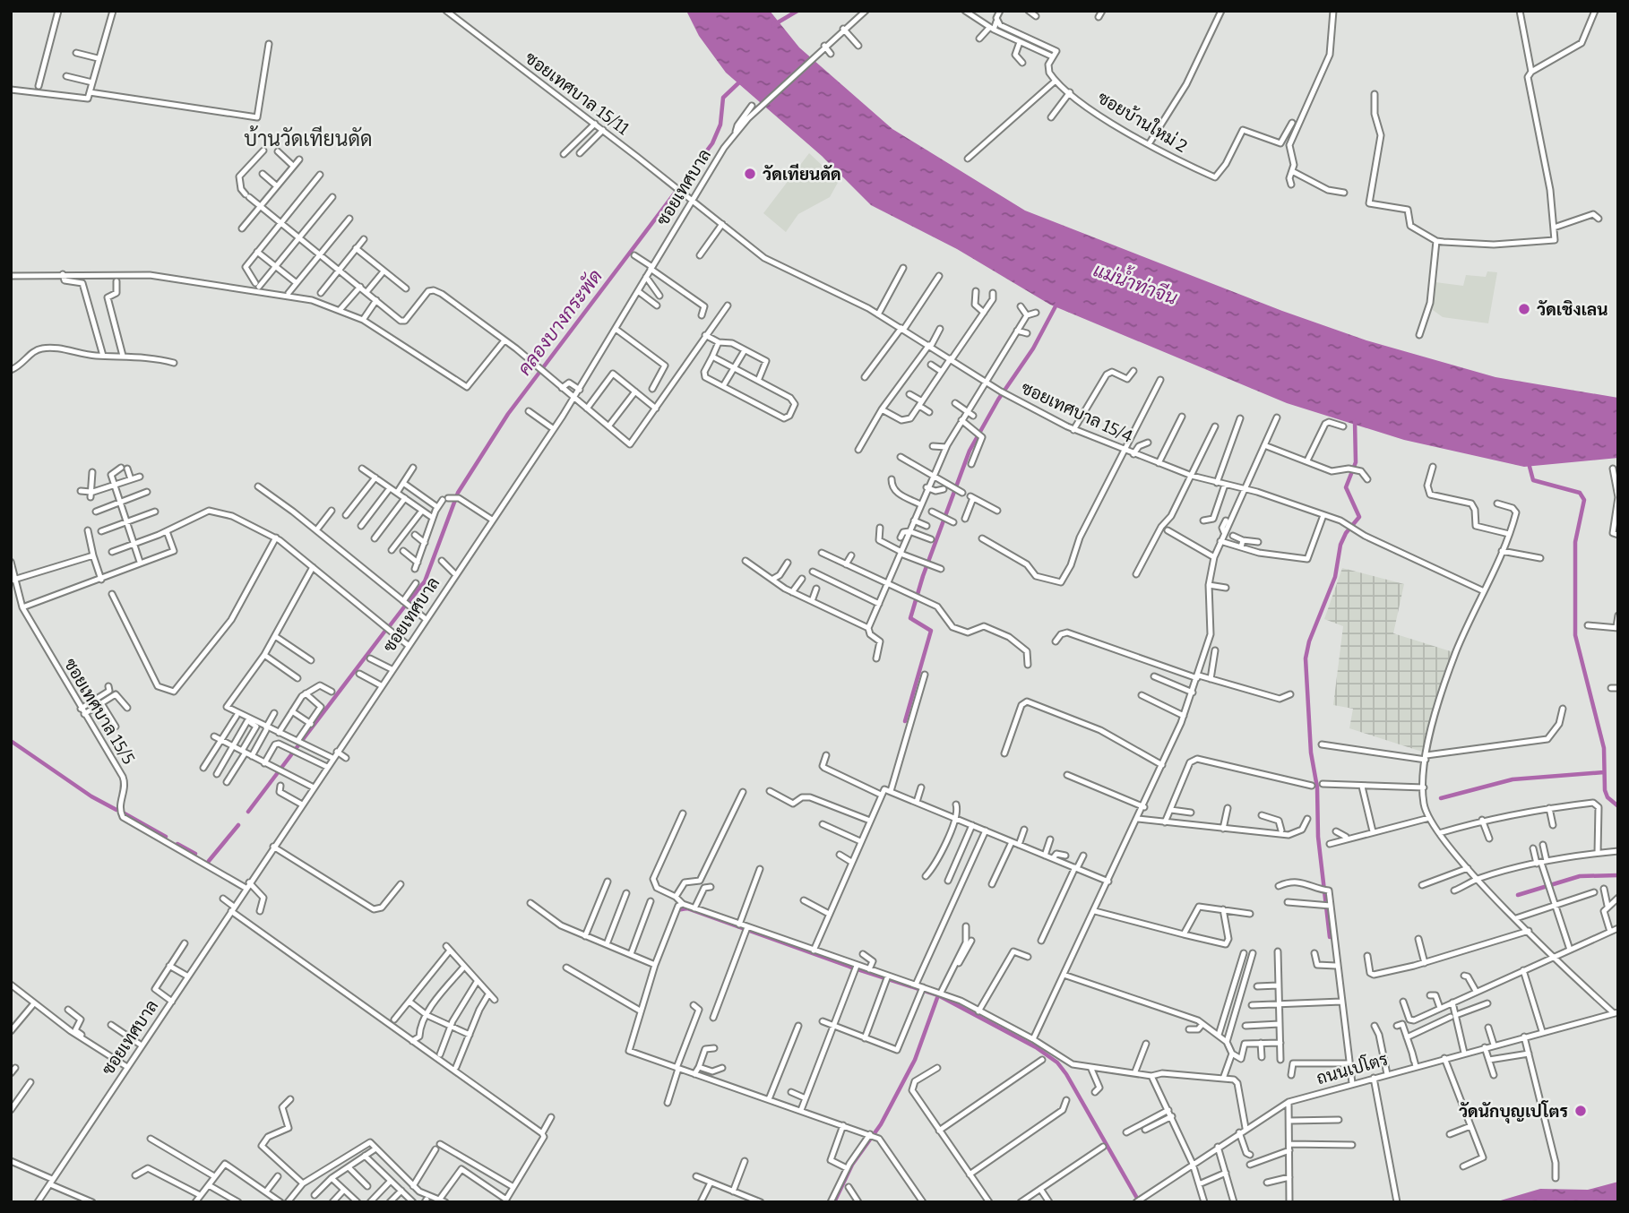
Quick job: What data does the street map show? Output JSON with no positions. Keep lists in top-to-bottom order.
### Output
{
  "streets": {
    "street": [
      "ซอยเทศบาล 15/11",
      "ซอยบ้านใหม่ 2",
      "ซอยเทศบาล",
      "ซอยเทศบาล 15/4",
      "ซอยเทศบาล 15/5",
      "ถนนเปโตร"
    ]
  },
  "crossings": [
    ["ซอยเทศบาล 15/11", "ซอยเทศบาล"],
    ["ซอยเทศบาล 15/11", "ซอยเทศบาล 15/4"],
    ["ซอยเทศบาล", "ซอยเทศบาล 15/4"],
    ["ซอยเทศบาล", "ซอยเทศบาล 15/5"],
    ["ซอยเทศบาล 15/4", "ถนนเปโตร"]
  ],
  "districts": ["บ้านวัดเทียนดัด"],
  "water": ["แม่น้ำท่าจีน", "คลองบางกระพัด"],
  "places": ["วัดเทียนดัด", "วัดเชิงเลน", "วัดนักบุญเปโตร"]
}
